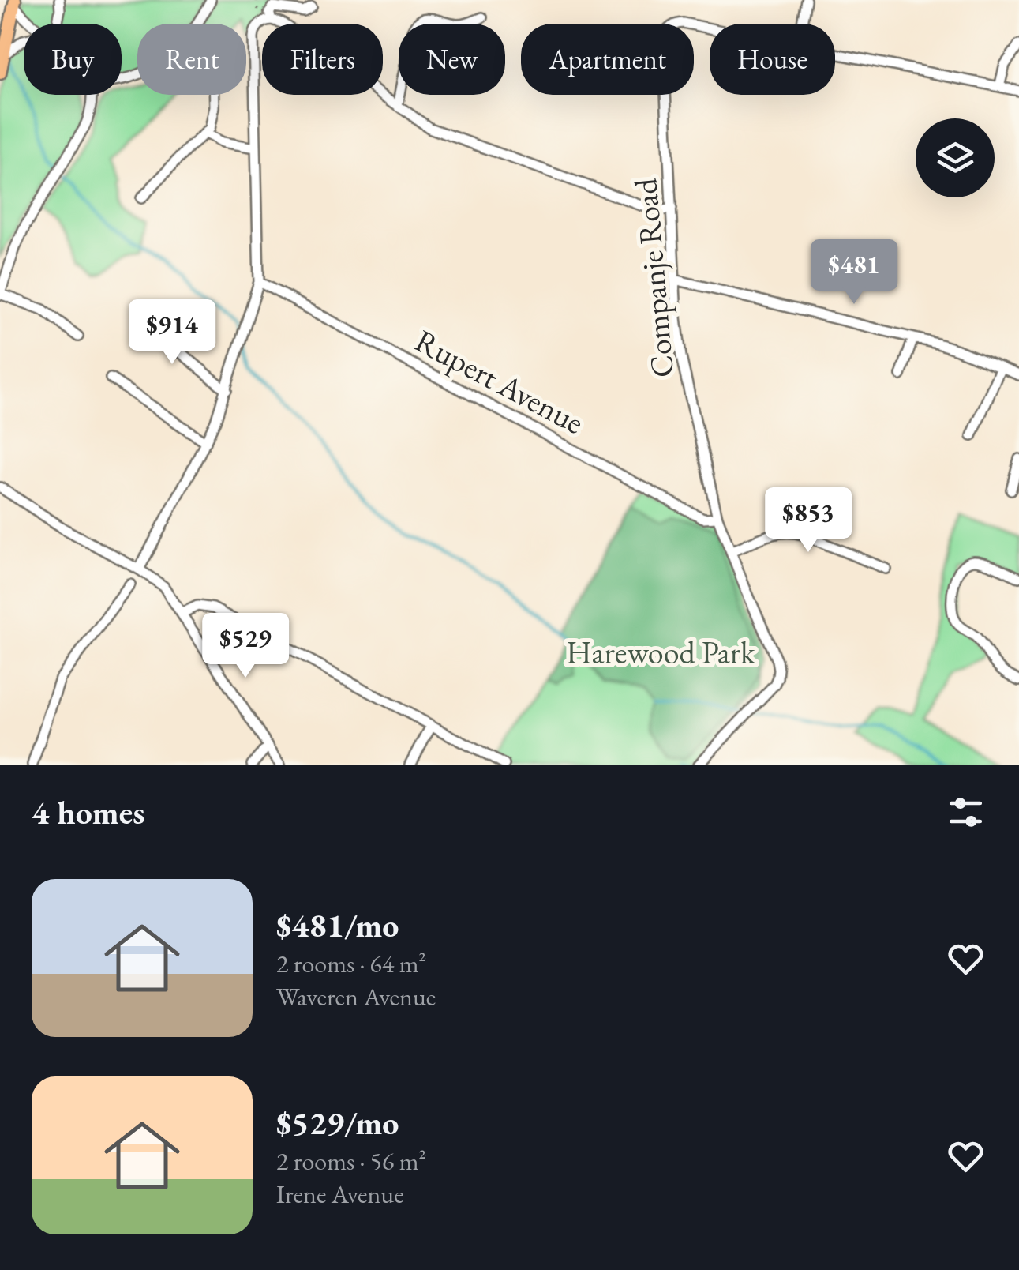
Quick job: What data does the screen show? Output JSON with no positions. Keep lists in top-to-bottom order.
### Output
{
  "streets": {
    "street": ["Companje Road", "Rupert Avenue"]
  },
  "crossings": [
    ["Companje Road", "Rupert Avenue"]
  ],
  "parks": ["Harewood Park"],
  "page": {
    "chip": [
      "Buy",
      "Rent",
      "Filters",
      "New",
      "Apartment",
      "House"
    ],
    "price": [
      "$481",
      "$914",
      "$853",
      "$529"
    ],
    "heading": "4 homes",
    "list": [
      {
        "name": "$481/mo",
        "note": "2 rooms · 64 m² · Waveren Avenue"
      },
      {
        "name": "$529/mo",
        "note": "2 rooms · 56 m² · Irene Avenue"
      }
    ]
  }
}
